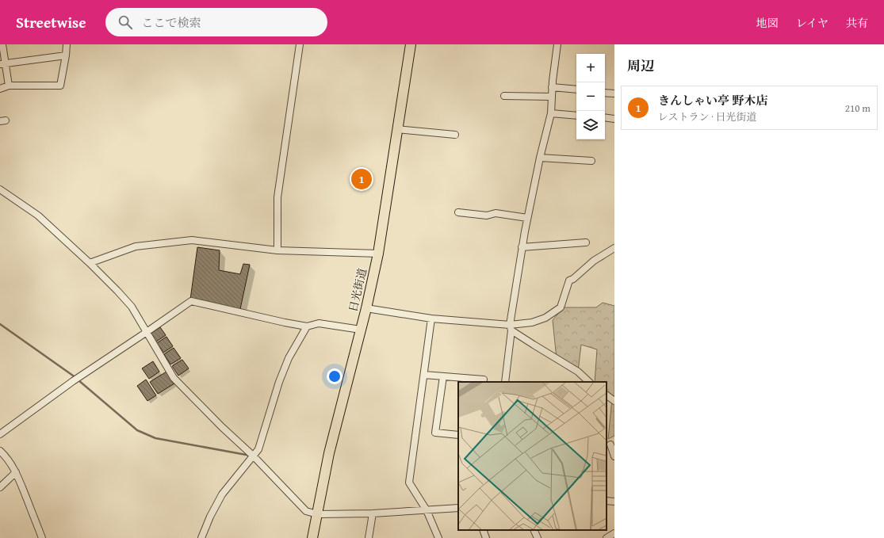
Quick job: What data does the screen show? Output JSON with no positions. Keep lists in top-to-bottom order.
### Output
{
  "streets": {
    "highway": ["日光街道"]
  },
  "page": {
    "header": "Streetwise",
    "search": "ここで検索",
    "nav": ["地図", "レイヤ", "共有"],
    "heading": "周辺",
    "map_buttons": ["+", "−"],
    "list": [
      {
        "mark": "1",
        "name": "きんしゃい亭 野木店",
        "note": "レストラン · 日光街道",
        "value": "210 m"
      }
    ],
    "pins": "1"
  }
}
